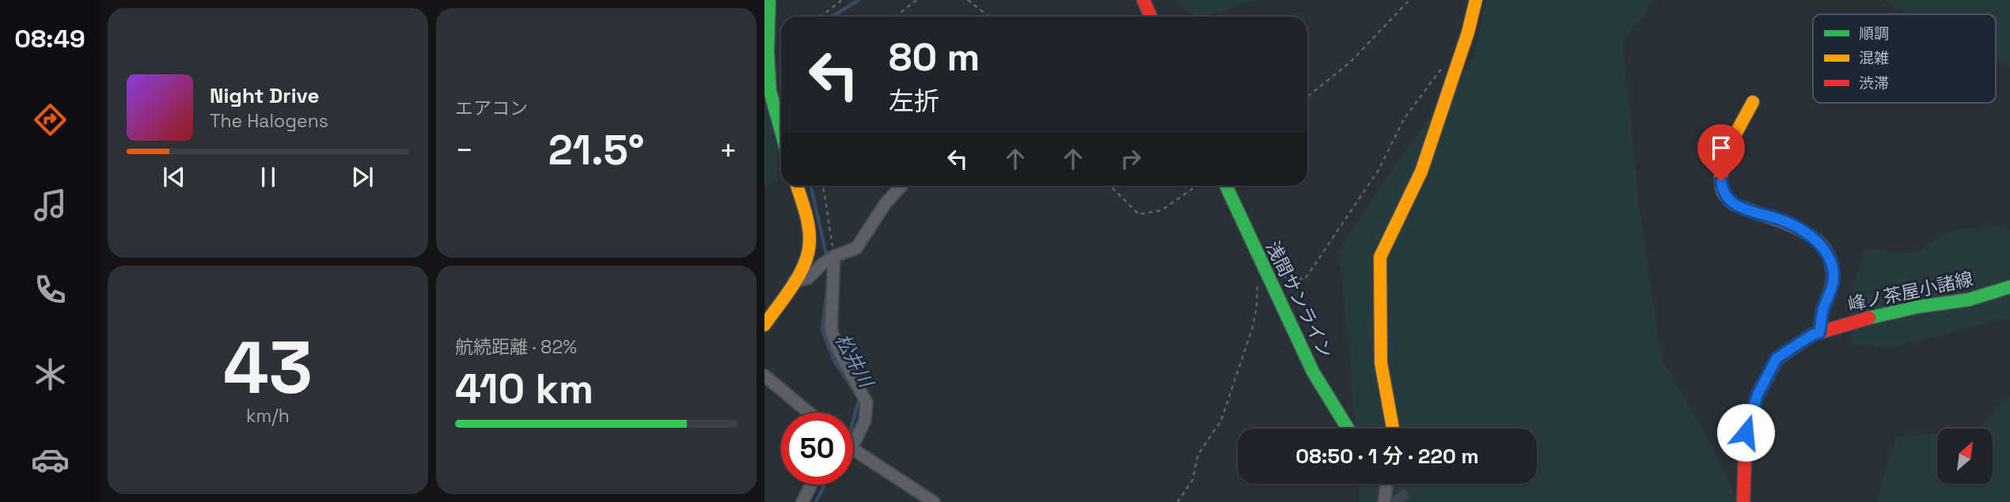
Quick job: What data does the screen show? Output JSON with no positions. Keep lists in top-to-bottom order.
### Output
{
  "streets": {
    "street": ["峰ノ茶屋小諸線", "浅間サンライン"]
  },
  "water": ["松井川"],
  "legend": ["順調", "混雑", "渋滞"],
  "north": "top right",
  "page": {
    "tabs": "08:49",
    "tile": [
      "エアコン",
      ["43", "km/h"],
      ["航続距離 · 82%", "410 km"]
    ],
    "turn": ["80 m", "左折"],
    "song": ["Night Drive", "The Halogens"],
    "heat": ["−", "21.5°", "+"],
    "limit": "50",
    "trip": "08:50 · 1 分 · 220 m"
  }
}
